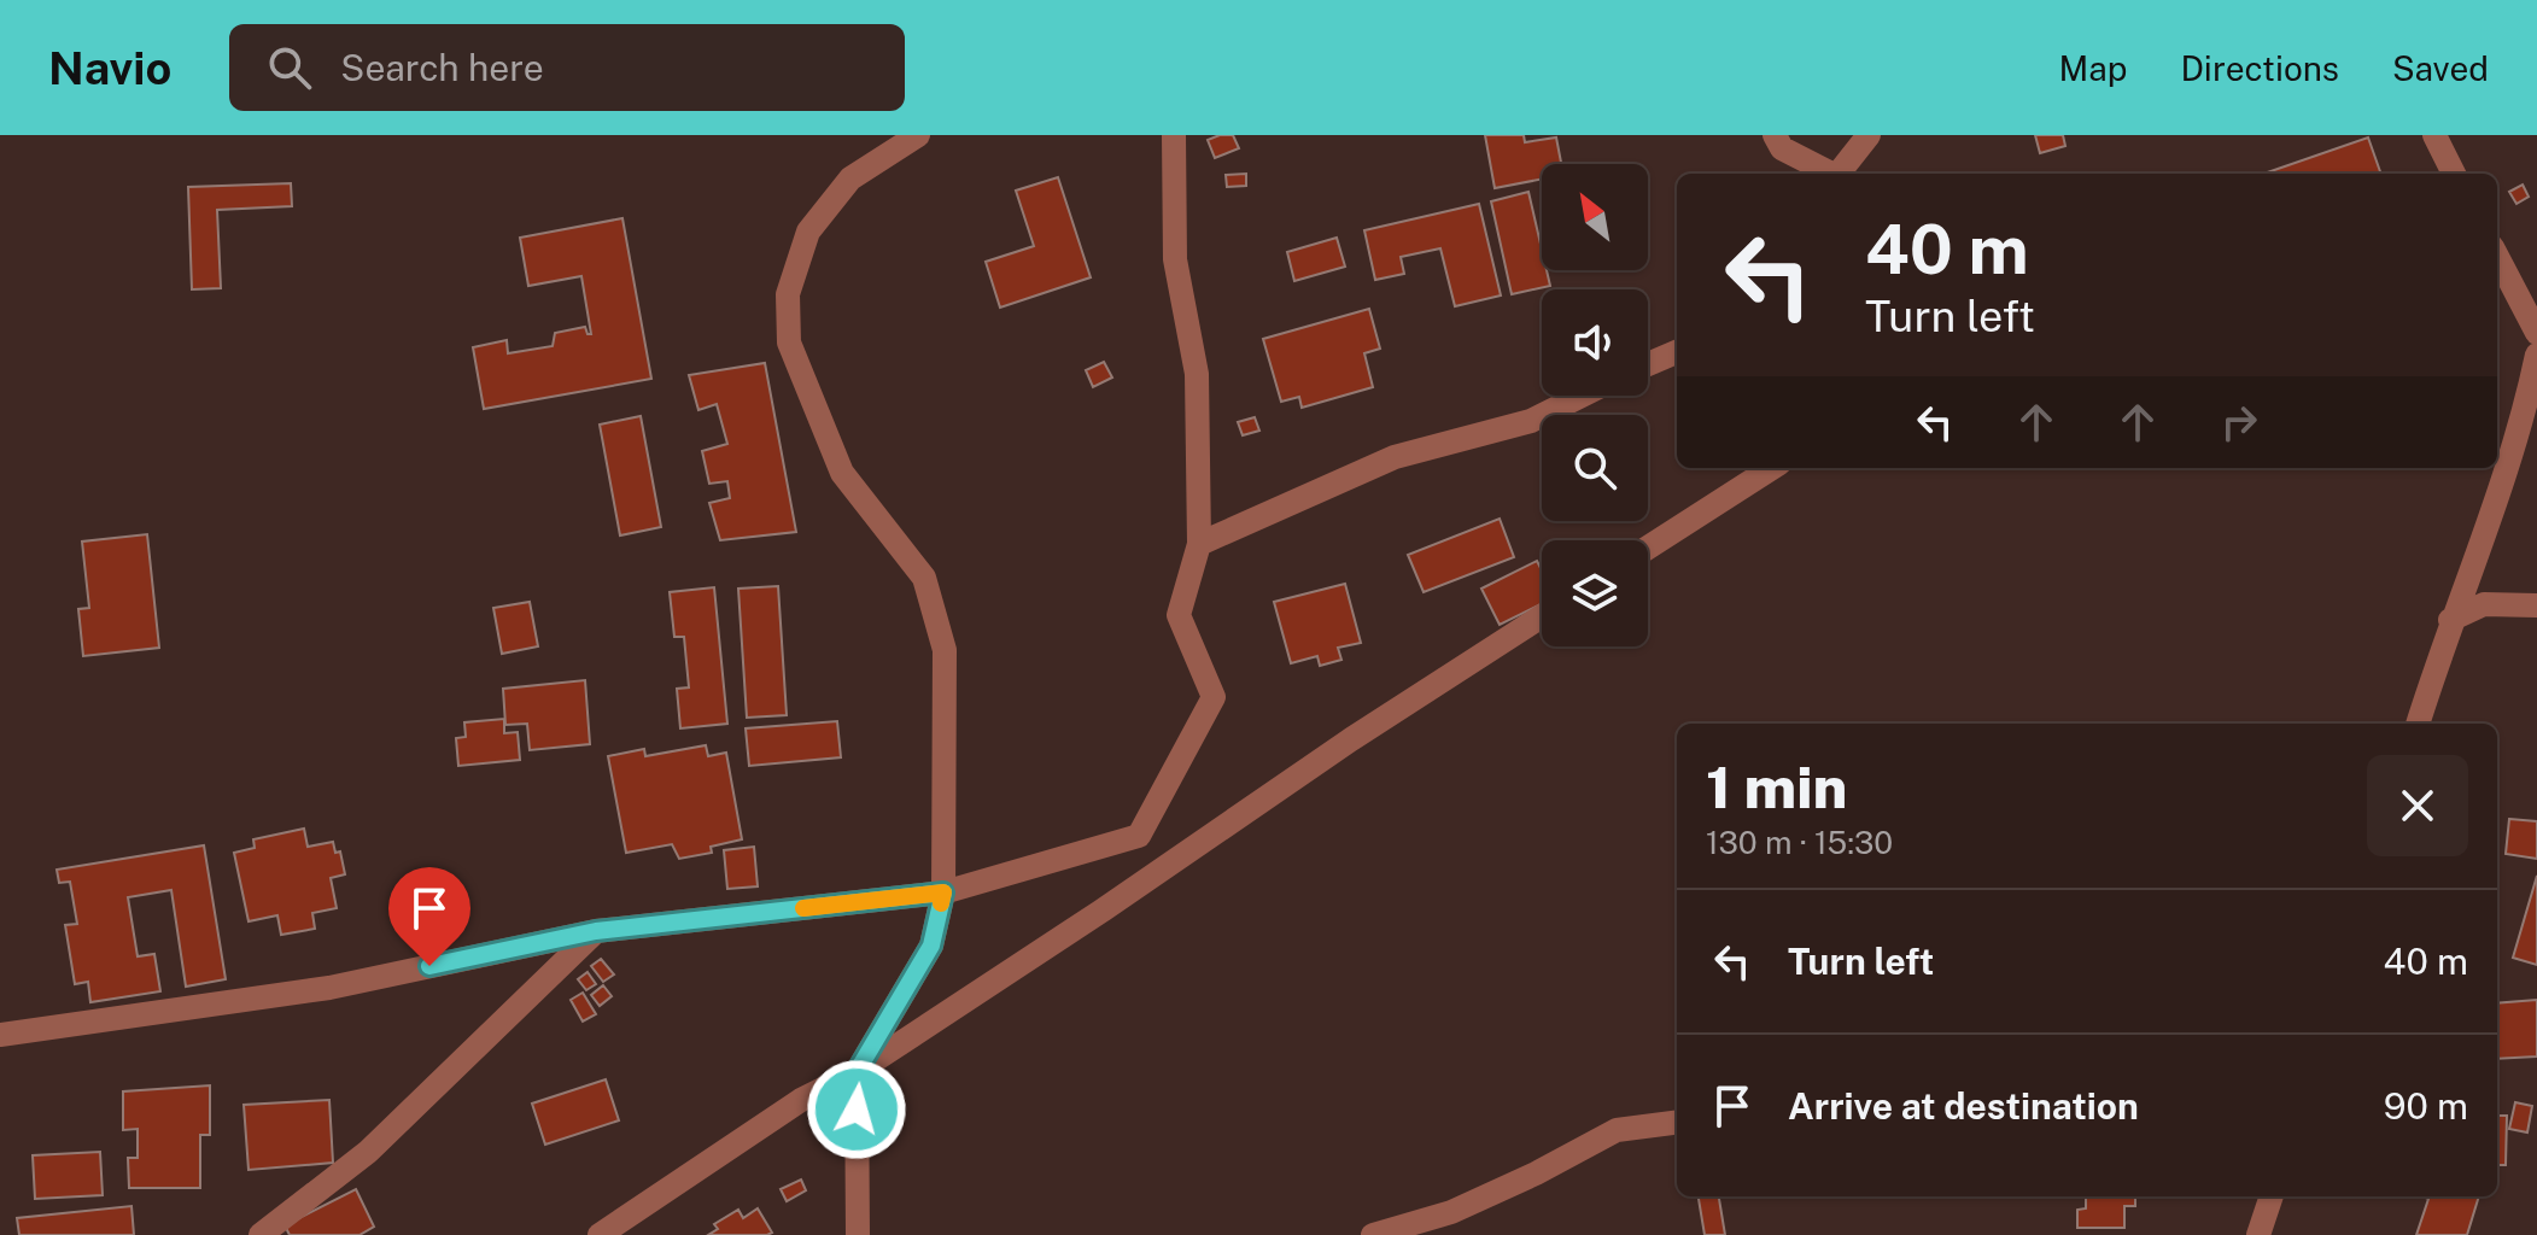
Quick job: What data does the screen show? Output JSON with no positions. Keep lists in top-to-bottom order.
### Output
{
  "north": "top left",
  "page": {
    "header": "Navio",
    "search": "Search here",
    "nav": ["Map", "Directions", "Saved"],
    "turn": ["40 m", "Turn left"],
    "heading": ["1 min", "130 m · 15:30"],
    "list": [
      {
        "name": "Turn left",
        "value": "40 m"
      },
      {
        "name": "Arrive at destination",
        "value": "90 m"
      }
    ]
  }
}
